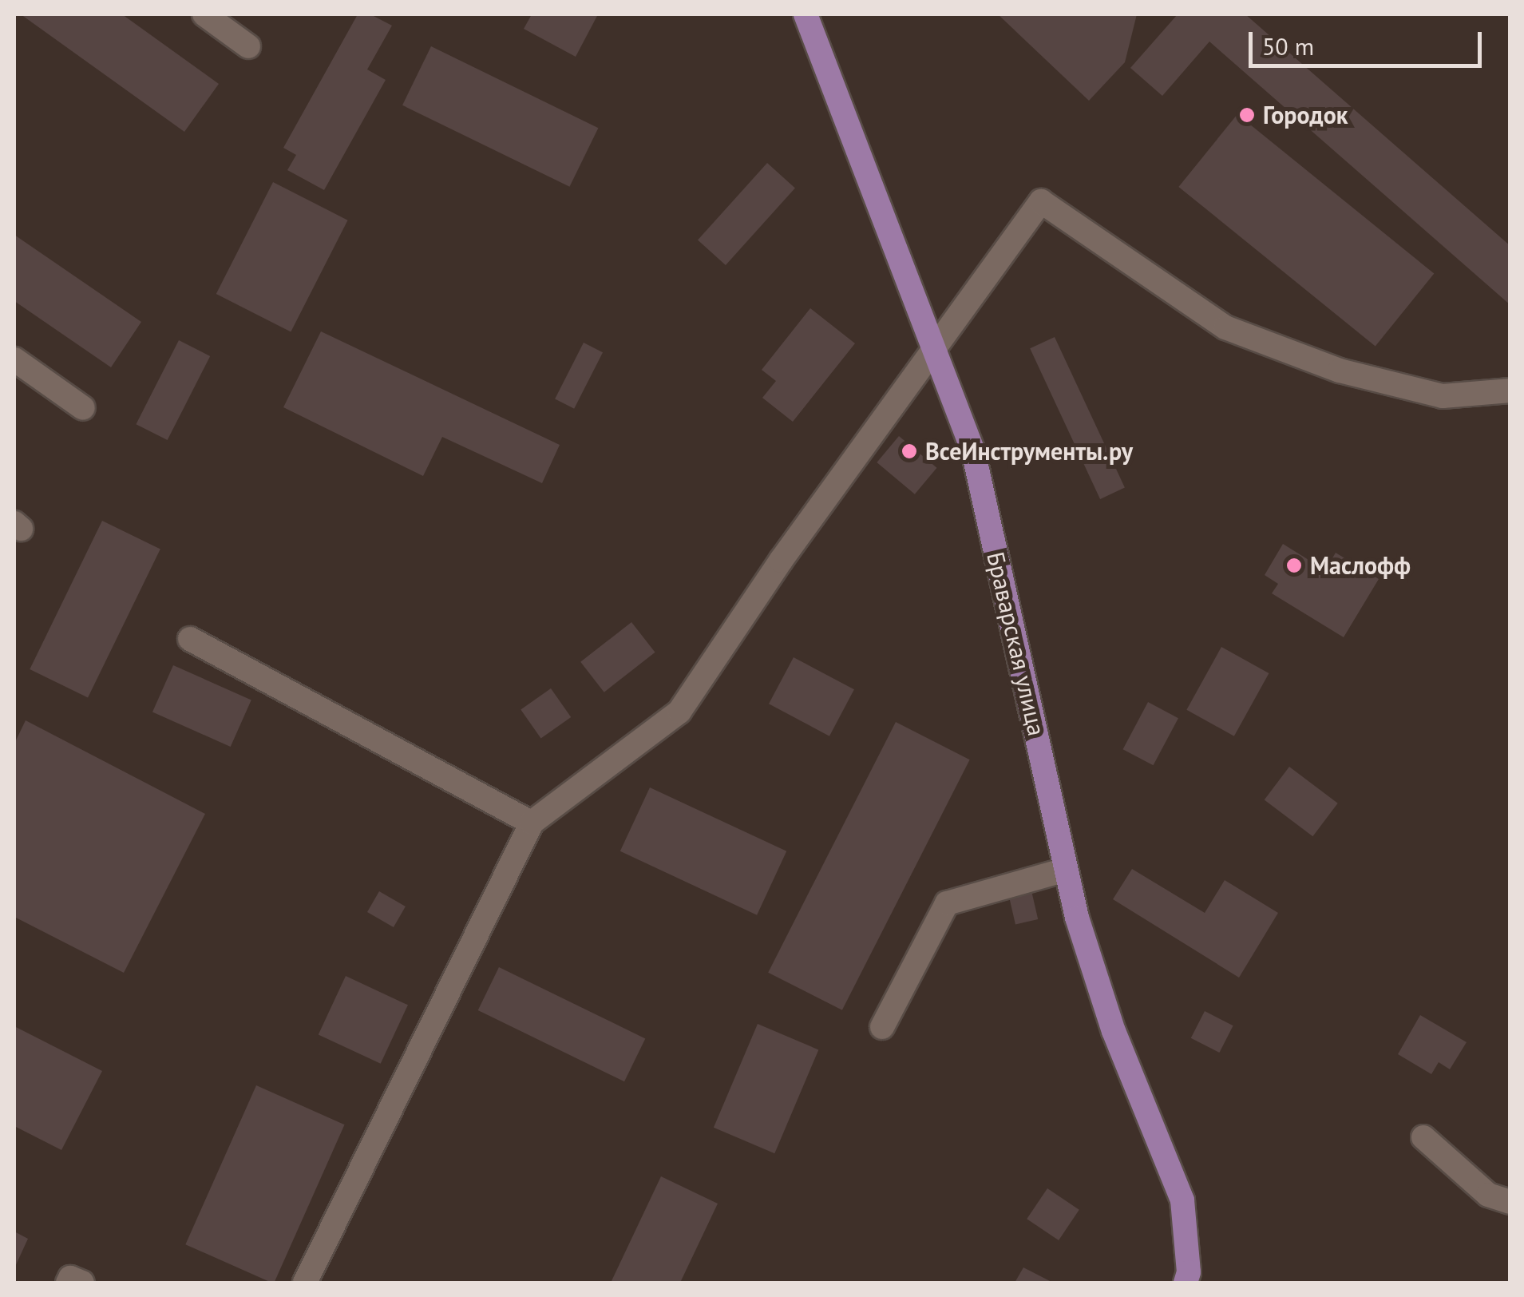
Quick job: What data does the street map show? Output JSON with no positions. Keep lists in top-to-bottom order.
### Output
{
  "streets": {
    "main road": ["Браварская улица"]
  },
  "places": ["Городок", "ВсеИнструменты.ру", "Маслофф"],
  "scale_bar": "50 m"
}
